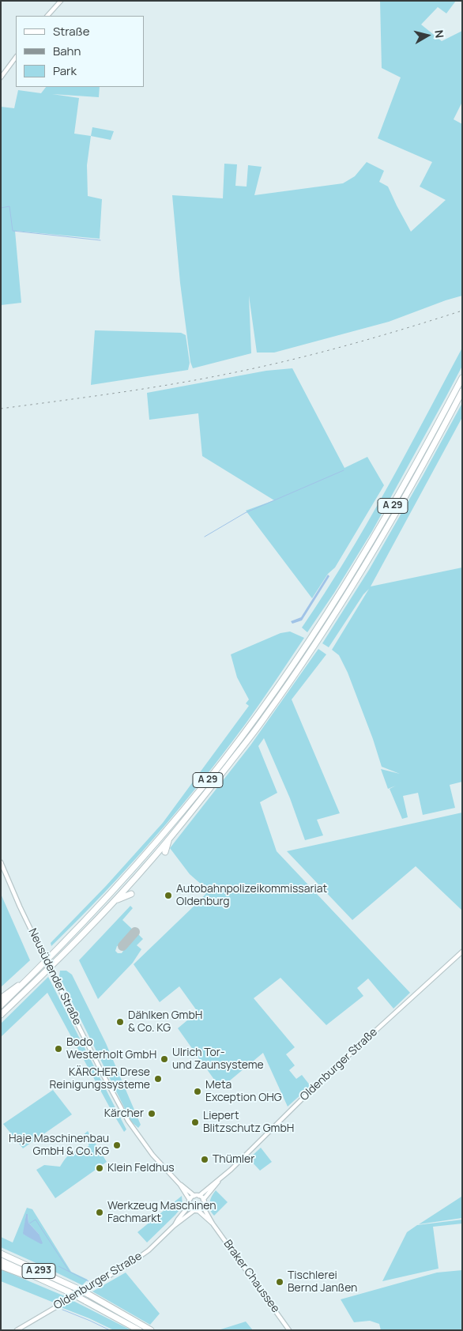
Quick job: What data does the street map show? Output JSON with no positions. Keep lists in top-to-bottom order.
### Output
{
  "streets": {
    "highway": ["A 29", "A 293"],
    "street": ["Neusüdender Straße", "Oldenburger Straße", "Braker Chaussee"]
  },
  "crossings": [
    ["Neusüdender Straße", "Oldenburger Straße"],
    ["Neusüdender Straße", "Braker Chaussee"],
    ["Oldenburger Straße", "Braker Chaussee"]
  ],
  "places": [
    "Autobahnpolizeikommissariat Oldenburg",
    "Dählken GmbH & Co. KG",
    "Bodo Westerholt GmbH",
    "Ulrich Tor- und Zaunsysteme",
    "KÄRCHER Drese Reinigungssysteme",
    "Meta Exception OHG",
    "Kärcher",
    "Liepert Blitzschutz GmbH",
    "Haje Maschinenbau GmbH & Co. KG",
    "Thümler",
    "Klein Feldhus",
    "Werkzeug Maschinen Fachmarkt",
    "Tischlerei Bernd Janßen"
  ],
  "legend": ["Straße", "Bahn", "Park"],
  "north": "right"
}
